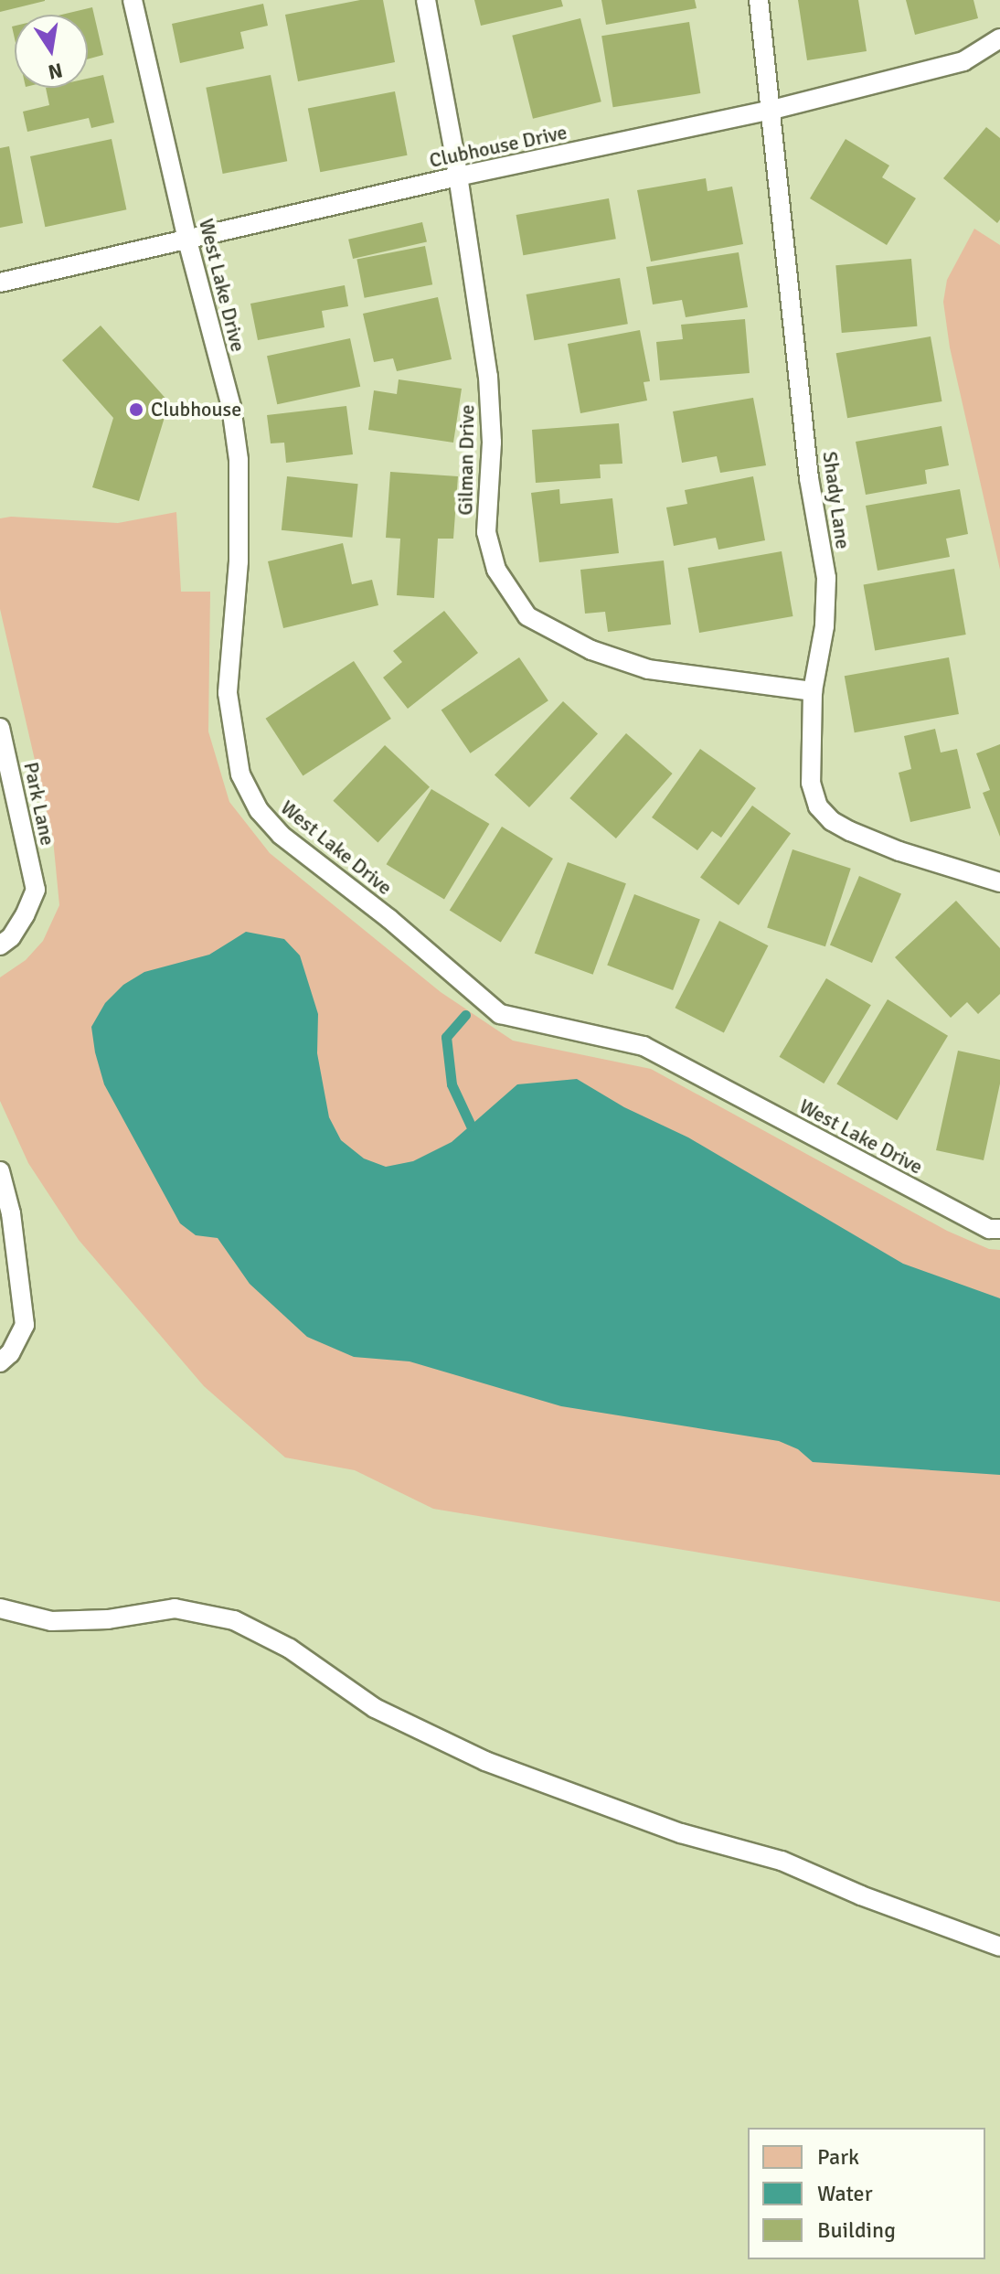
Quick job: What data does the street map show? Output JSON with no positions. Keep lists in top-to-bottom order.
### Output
{
  "streets": {
    "lane": [
      "Clubhouse Drive",
      "West Lake Drive",
      "Gilman Drive",
      "Shady Lane",
      "Park Lane"
    ]
  },
  "crossings": [
    ["Clubhouse Drive", "West Lake Drive"],
    ["Clubhouse Drive", "Gilman Drive"],
    ["Clubhouse Drive", "Shady Lane"],
    ["Gilman Drive", "Shady Lane"]
  ],
  "places": ["Clubhouse"],
  "legend": ["Park", "Water", "Building"],
  "north": "bottom"
}
